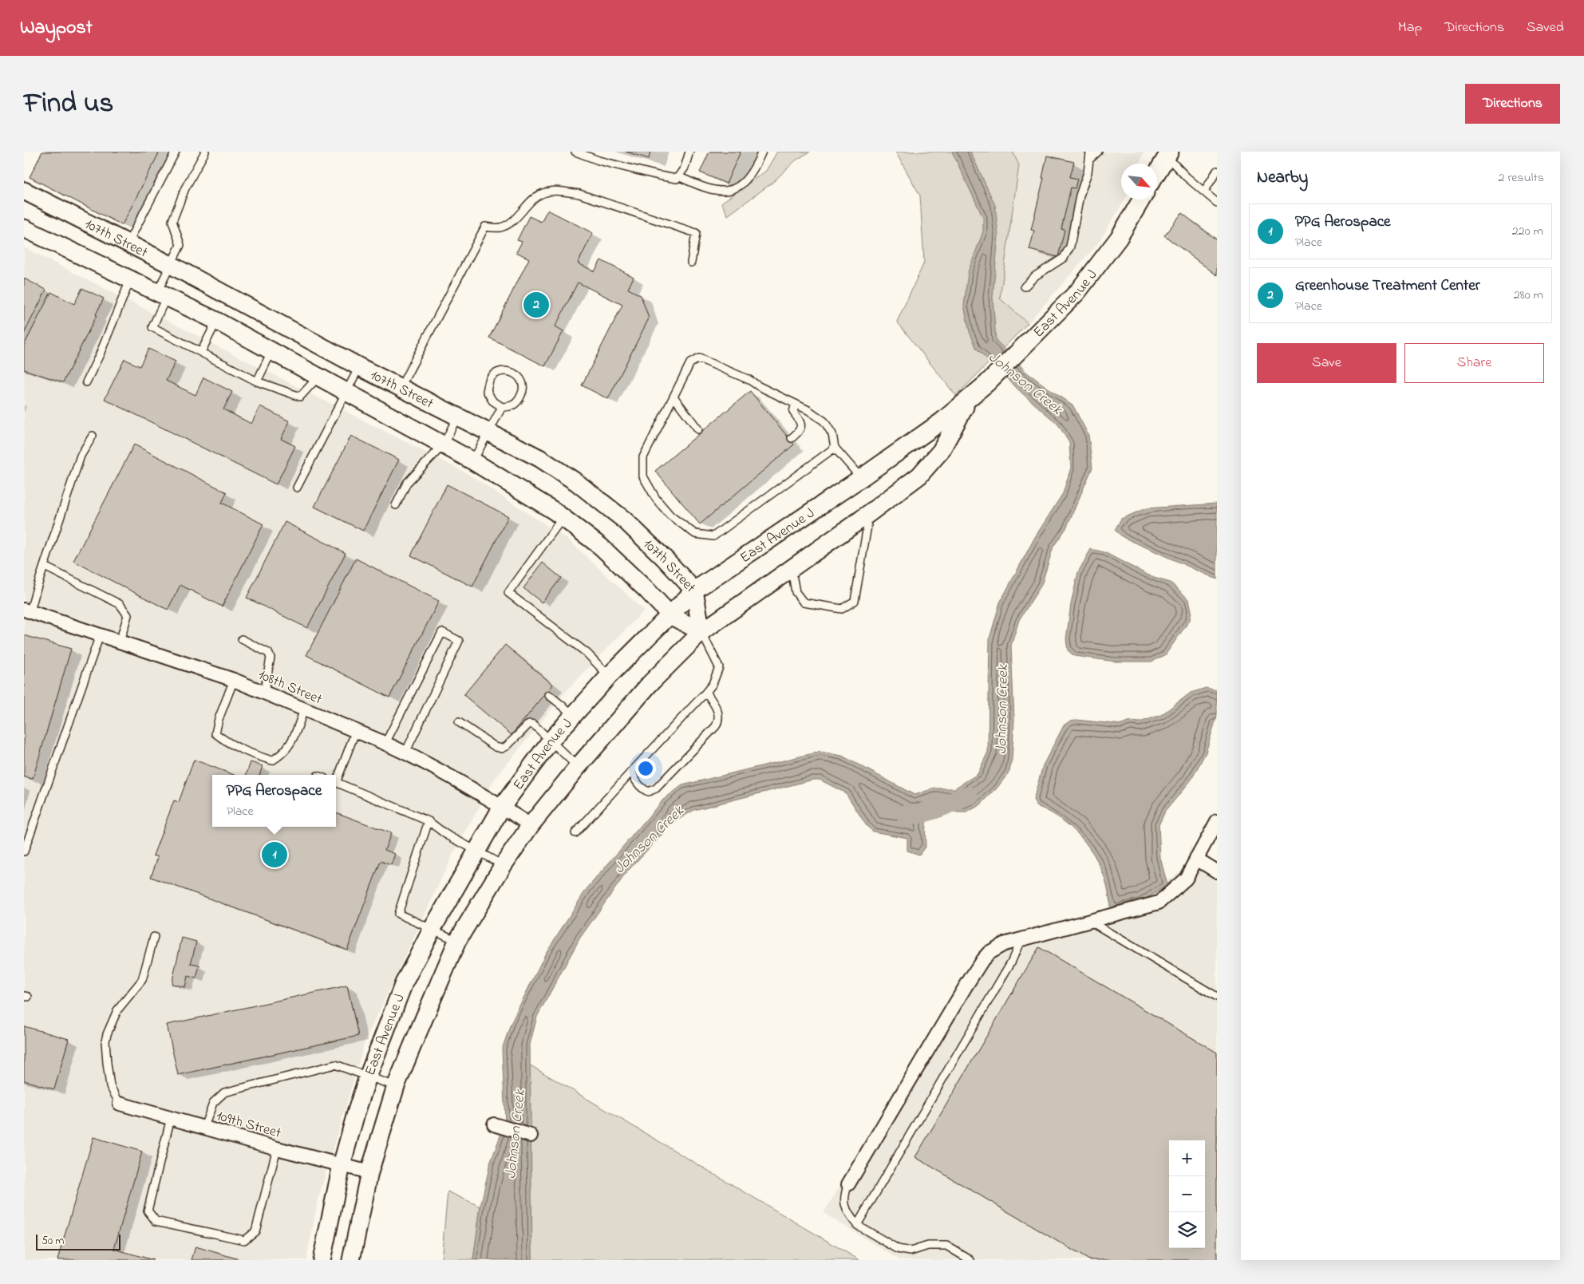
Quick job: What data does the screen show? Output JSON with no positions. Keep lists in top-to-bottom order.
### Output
{
  "streets": {
    "street": [
      "107th Street",
      "East Avenue J",
      "108th Street",
      "109th Street"
    ]
  },
  "crossings": [
    ["107th Street", "East Avenue J"],
    ["East Avenue J", "108th Street"],
    ["East Avenue J", "109th Street"]
  ],
  "water": ["Johnson Creek"],
  "scale_bar": "50 m",
  "north": "bottom right",
  "page": {
    "header": "Waypost",
    "nav": ["Map", "Directions", "Saved"],
    "title": "Find us",
    "buttons": [
      "Directions",
      ["Save", "Share"]
    ],
    "heading": ["Nearby", "2 results"],
    "list": [
      {
        "mark": "1",
        "name": "PPG Aerospace",
        "note": "Place",
        "value": "220 m"
      },
      {
        "mark": "2",
        "name": "Greenhouse Treatment Center",
        "note": "Place",
        "value": "280 m"
      }
    ],
    "pins": ["2", "1"],
    "popup": ["PPG Aerospace", "Place"],
    "map_buttons": ["+", "−"],
    "scale": "50 m"
  }
}
